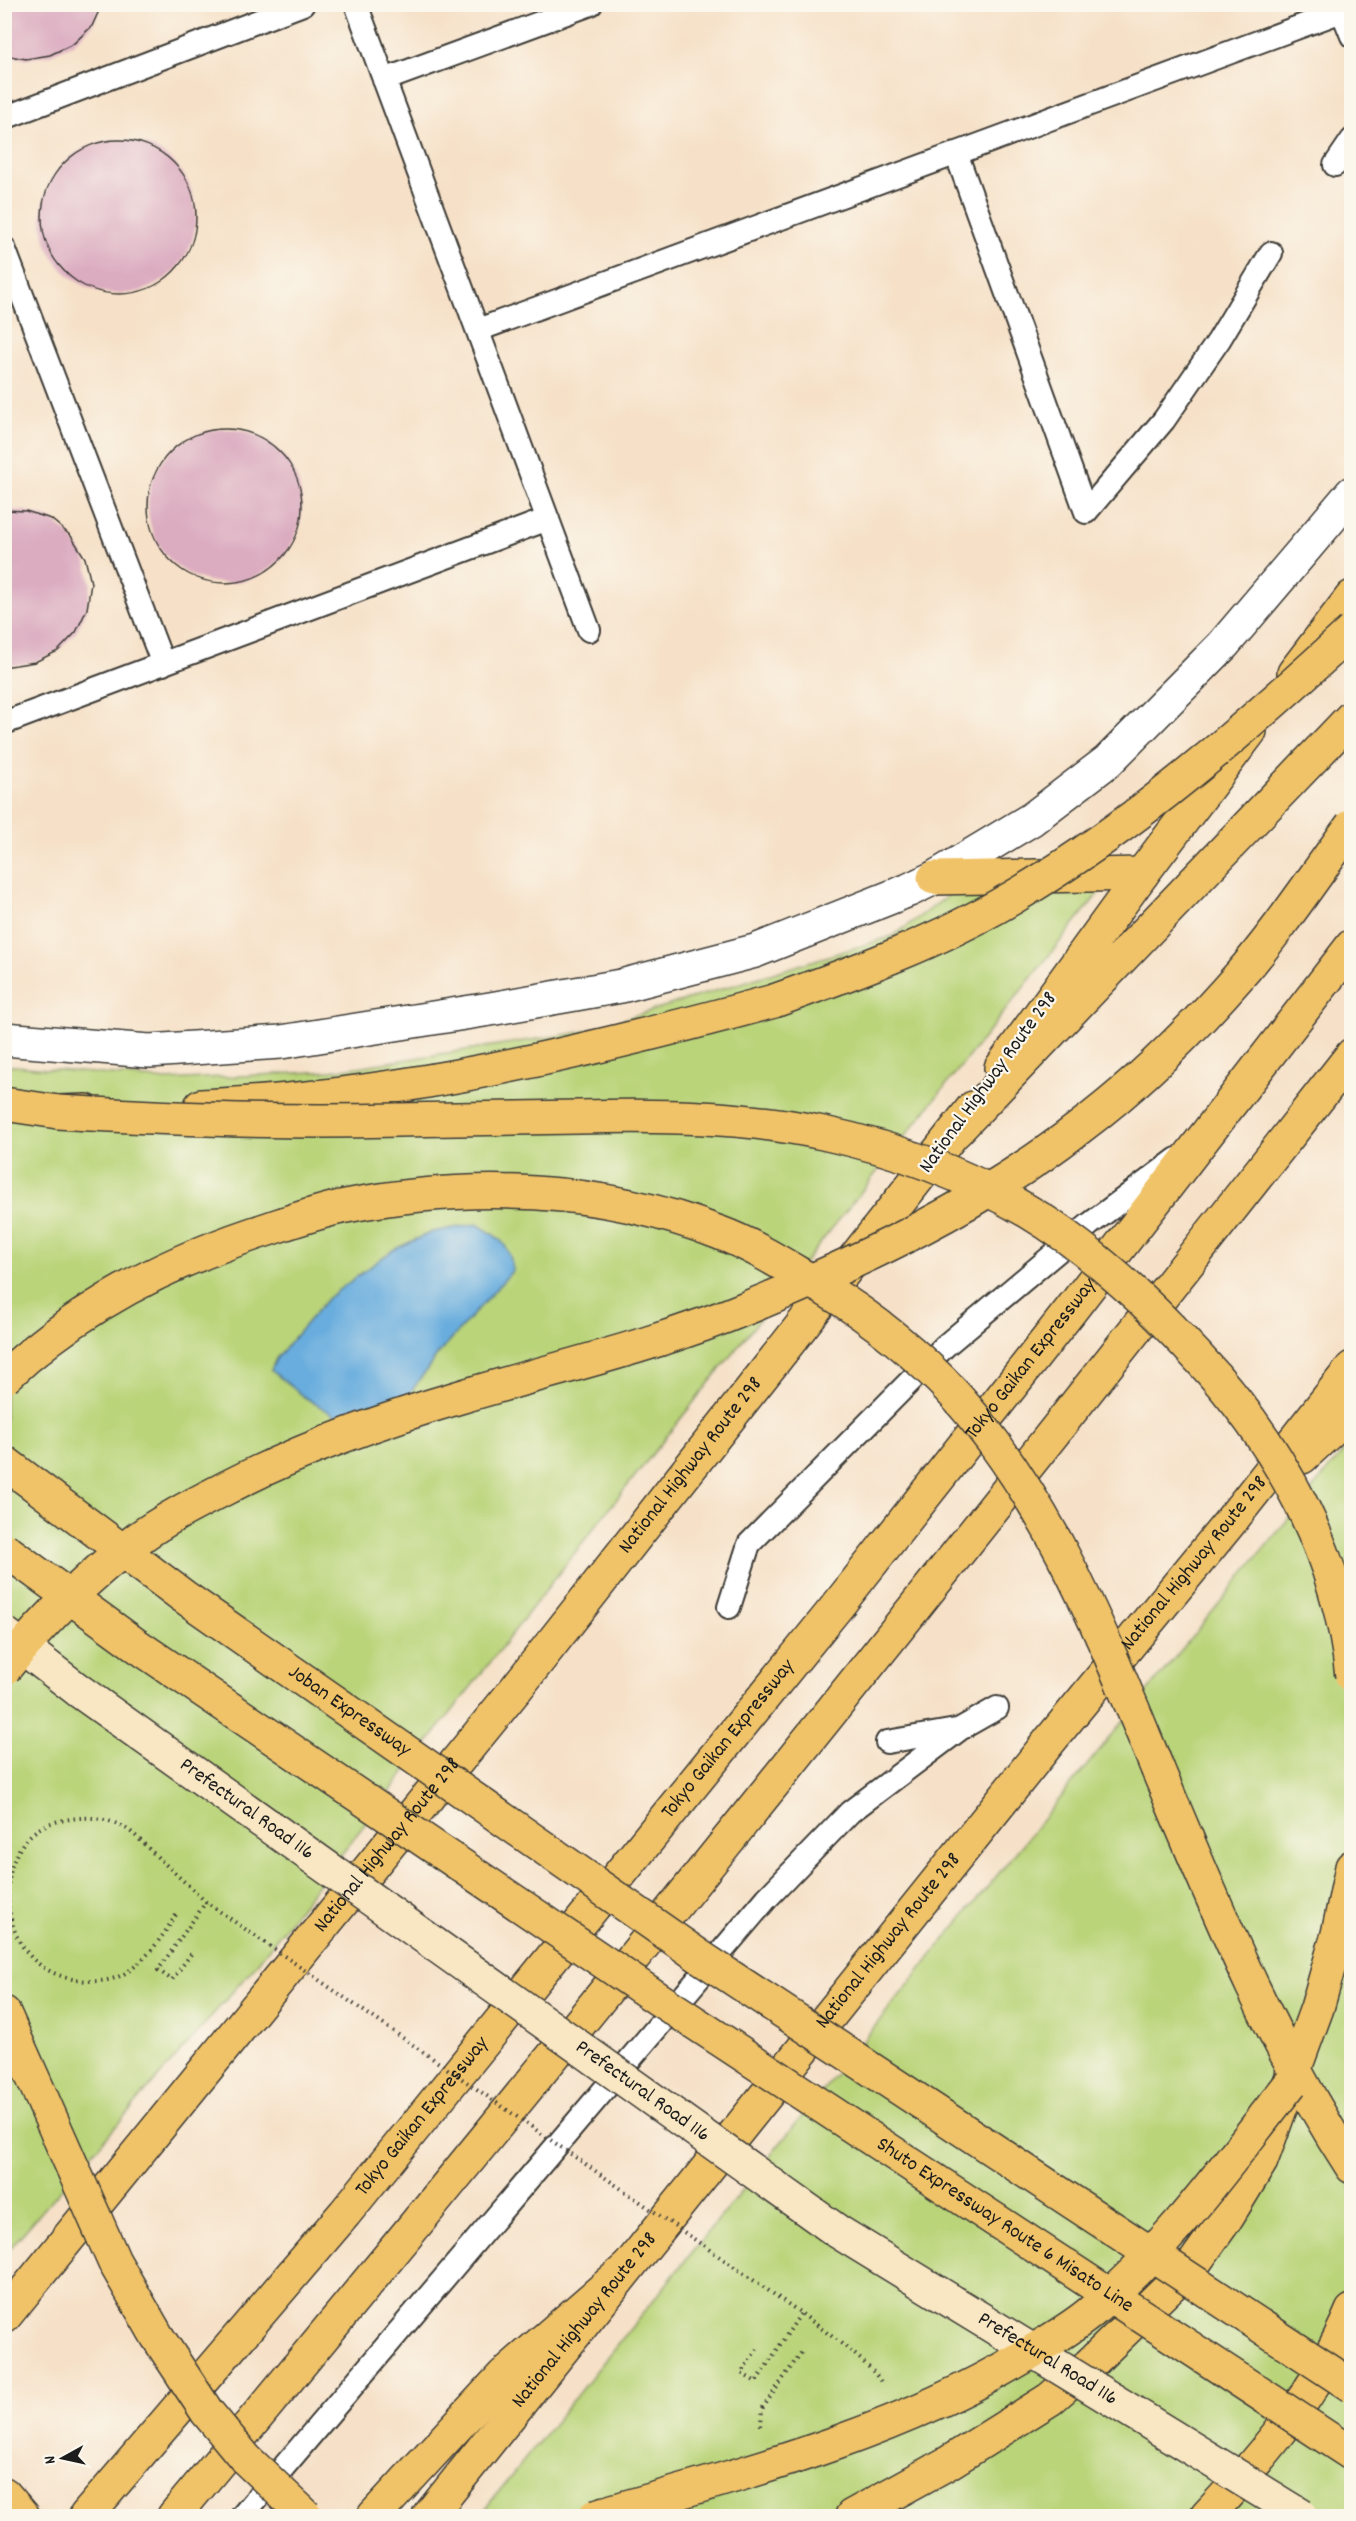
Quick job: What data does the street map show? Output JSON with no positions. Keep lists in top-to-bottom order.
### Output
{
  "streets": {
    "highway": [
      "National Highway Route 298",
      "Tokyo Gaikan Expressway",
      "Joban Expressway",
      "Shuto Expressway Route 6 Misato Line"
    ],
    "main road": ["Prefectural Road 116"]
  },
  "north": "left"
}
